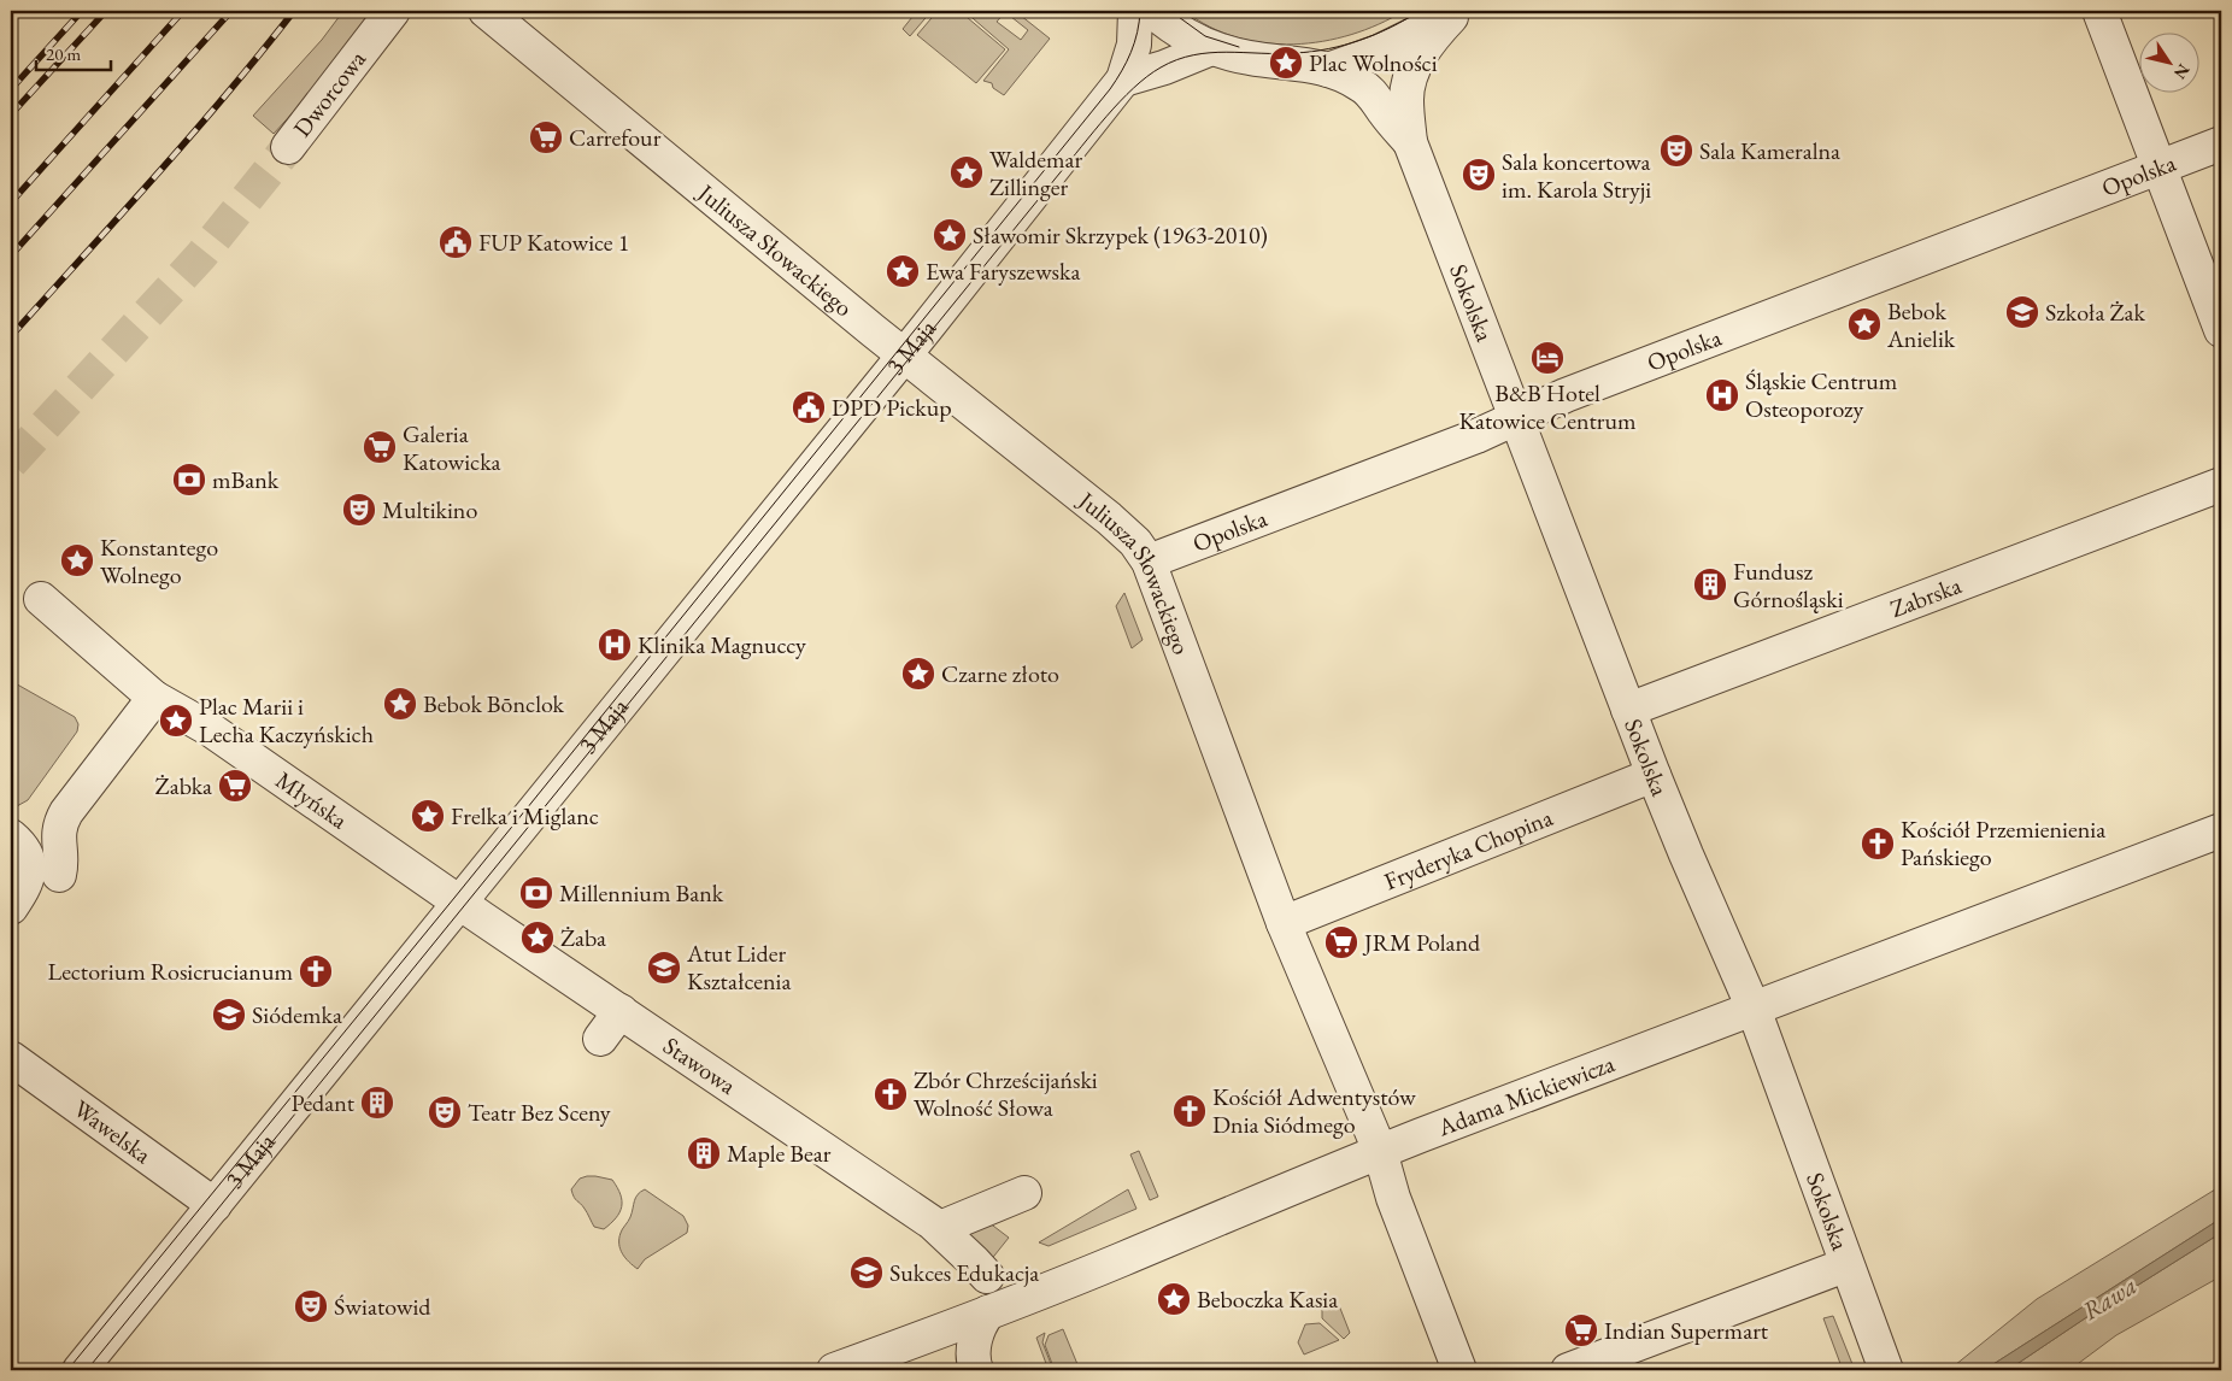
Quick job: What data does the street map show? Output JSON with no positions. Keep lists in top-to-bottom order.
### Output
{
  "streets": {
    "street": [
      "Dworcowa",
      "Opolska",
      "Juliusza Słowackiego",
      "Sokolska",
      "3 Maja",
      "Zabrska",
      "Młyńska",
      "Fryderyka Chopina",
      "Stawowa",
      "Adama Mickiewicza",
      "Wawelska"
    ]
  },
  "crossings": [
    ["Opolska", "Juliusza Słowackiego"],
    ["Opolska", "Sokolska"],
    ["Juliusza Słowackiego", "3 Maja"],
    ["Juliusza Słowackiego", "Fryderyka Chopina"],
    ["Juliusza Słowackiego", "Adama Mickiewicza"],
    ["Sokolska", "Zabrska"],
    ["Sokolska", "Fryderyka Chopina"],
    ["Sokolska", "Adama Mickiewicza"],
    ["3 Maja", "Młyńska"],
    ["3 Maja", "Stawowa"],
    ["3 Maja", "Wawelska"],
    ["Młyńska", "Stawowa"]
  ],
  "water": ["Rawa"],
  "places": {
    "place": [
      "Plac Wolności",
      "Waldemar Zillinger",
      "Sławomir Skrzypek (1963-2010)",
      "Ewa Faryszewska",
      "Bebok Anielik",
      "Konstantego Wolnego",
      "Czarne złoto",
      "Bebok Bōnclok",
      "Plac Marii i Lecha Kaczyńskich",
      "Frelka i Miglanc",
      "Żaba",
      "Beboczka Kasia"
    ],
    "supermarket": [
      "Carrefour",
      "Galeria Katowicka",
      "Żabka",
      "JRM Poland",
      "Indian Supermart"
    ],
    "theatre": [
      "Sala Kameralna",
      "Sala koncertowa im. Karola Stryji",
      "Multikino",
      "Teatr Bez Sceny",
      "Światowid"
    ],
    "public building": ["FUP Katowice 1", "DPD Pickup"],
    "school or university": [
      "Szkoła Żak",
      "Atut Lider Kształcenia",
      "Siódemka",
      "Sukces Edukacja"
    ],
    "hotel": ["B&B Hotel Katowice Centrum"],
    "hospital": ["Śląskie Centrum Osteoporozy", "Klinika Magnuccy"],
    "bank": ["mBank", "Millennium Bank"],
    "building": ["Fundusz Górnośląski", "Pedant", "Maple Bear"],
    "church": [
      "Kościół Przemienienia Pańskiego",
      "Lectorium Rosicrucianum",
      "Zbór Chrześcijański Wolność Słowa",
      "Kościół Adwentystów Dnia Siódmego"
    ]
  },
  "scale_bar": "20 m",
  "north": "bottom right"
}
